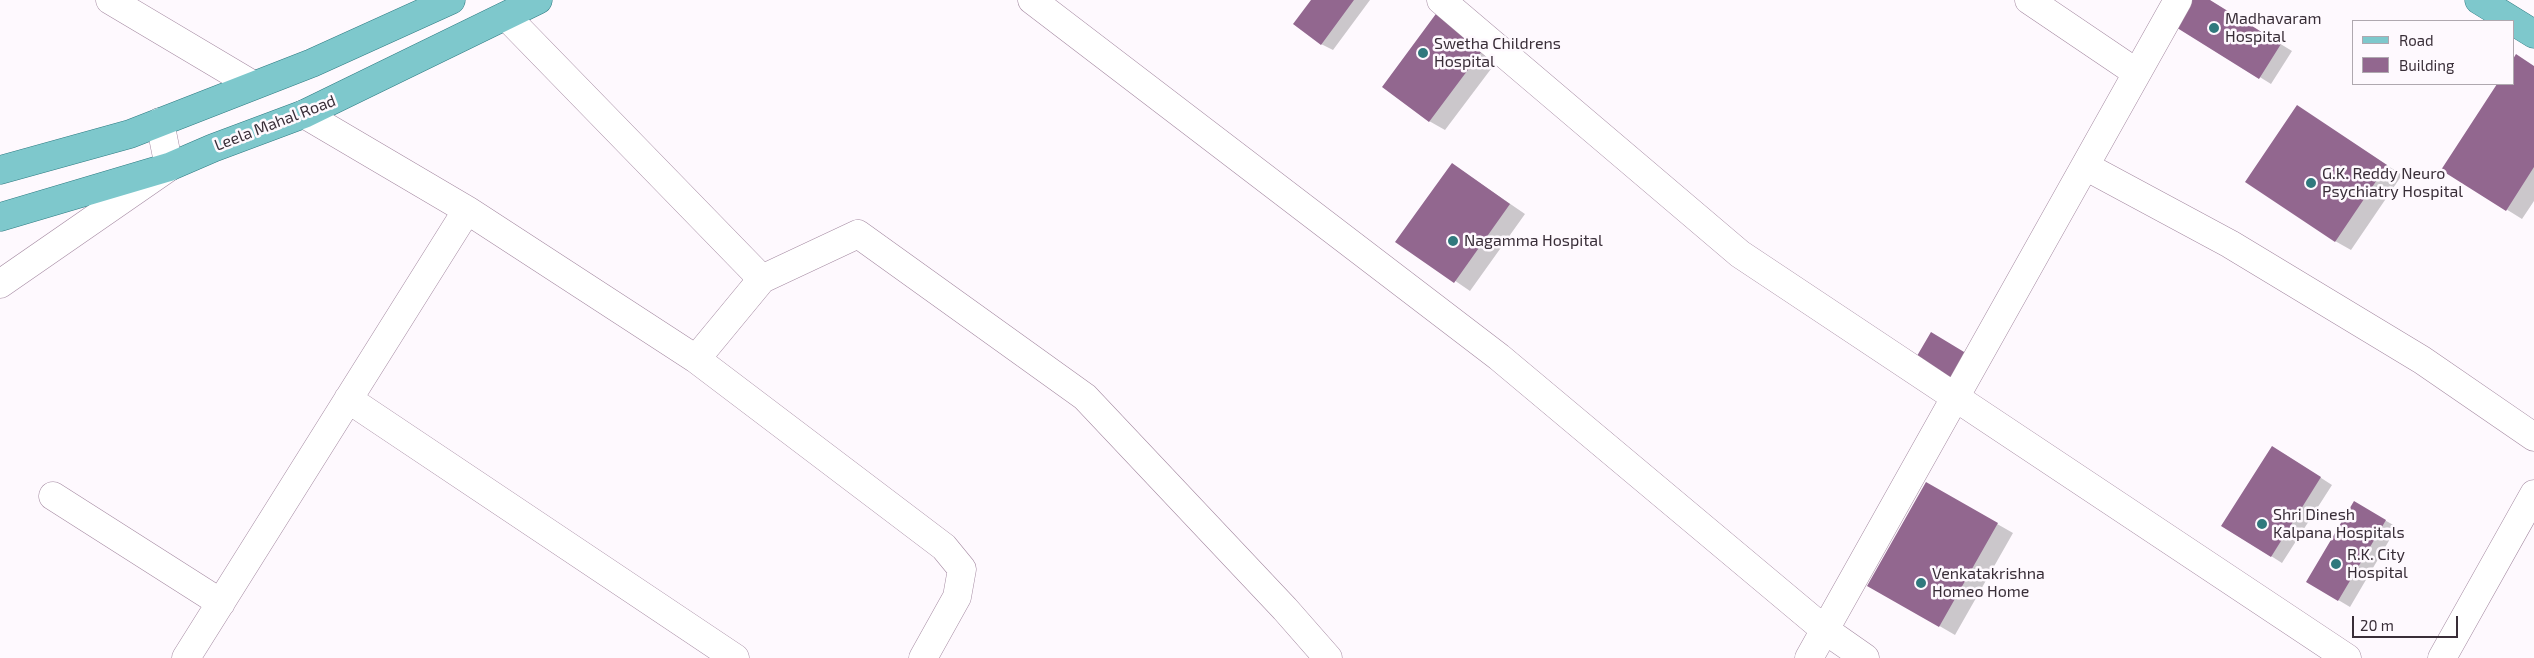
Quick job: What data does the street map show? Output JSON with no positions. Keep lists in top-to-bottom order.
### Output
{
  "streets": {
    "main road": ["Leela Mahal Road"]
  },
  "places": [
    "Madhavaram Hospital",
    "Swetha Childrens Hospital",
    "G.K. Reddy Neuro Psychiatry Hospital",
    "Nagamma Hospital",
    "Shri Dinesh Kalpana Hospitals",
    "R.K. City Hospital",
    "Venkatakrishna Homeo Home"
  ],
  "legend": ["Road", "Building"],
  "scale_bar": "20 m"
}
